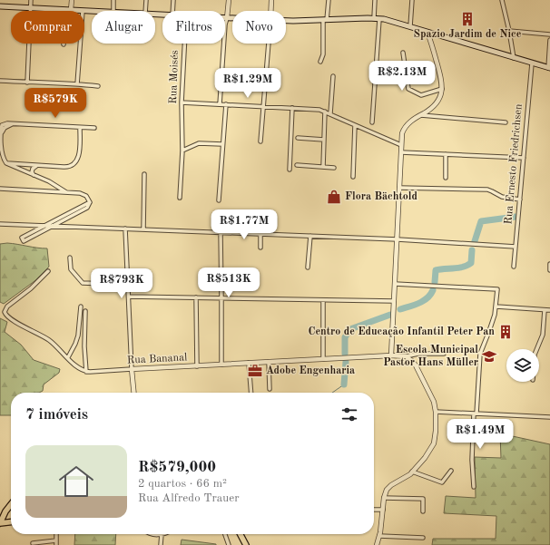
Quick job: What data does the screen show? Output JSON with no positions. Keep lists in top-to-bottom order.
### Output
{
  "streets": {
    "street": ["Rua Moisés", "Rua Ernesto Friedrichsen", "Rua Bananal"]
  },
  "places": {
    "building": ["Spazio Jardim de Nice", "Centro de Educação Infantil Peter Pan"],
    "shop": ["Flora Bächtold"],
    "school or university": ["Escola Municipal Pastor Hans Müller"],
    "office": ["Adobe Engenharia"]
  },
  "page": {
    "chip": [
      "Comprar",
      "Alugar",
      "Filtros",
      "Novo"
    ],
    "price": [
      "R$2.13M",
      "R$1.29M",
      "R$579K",
      "R$1.77M",
      "R$513K",
      "R$793K",
      "R$1.49M"
    ],
    "heading": "7 imóveis",
    "list": [
      {
        "name": "R$579,000",
        "note": "2 quartos · 66 m² · Rua Alfredo Trauer"
      }
    ]
  }
}
